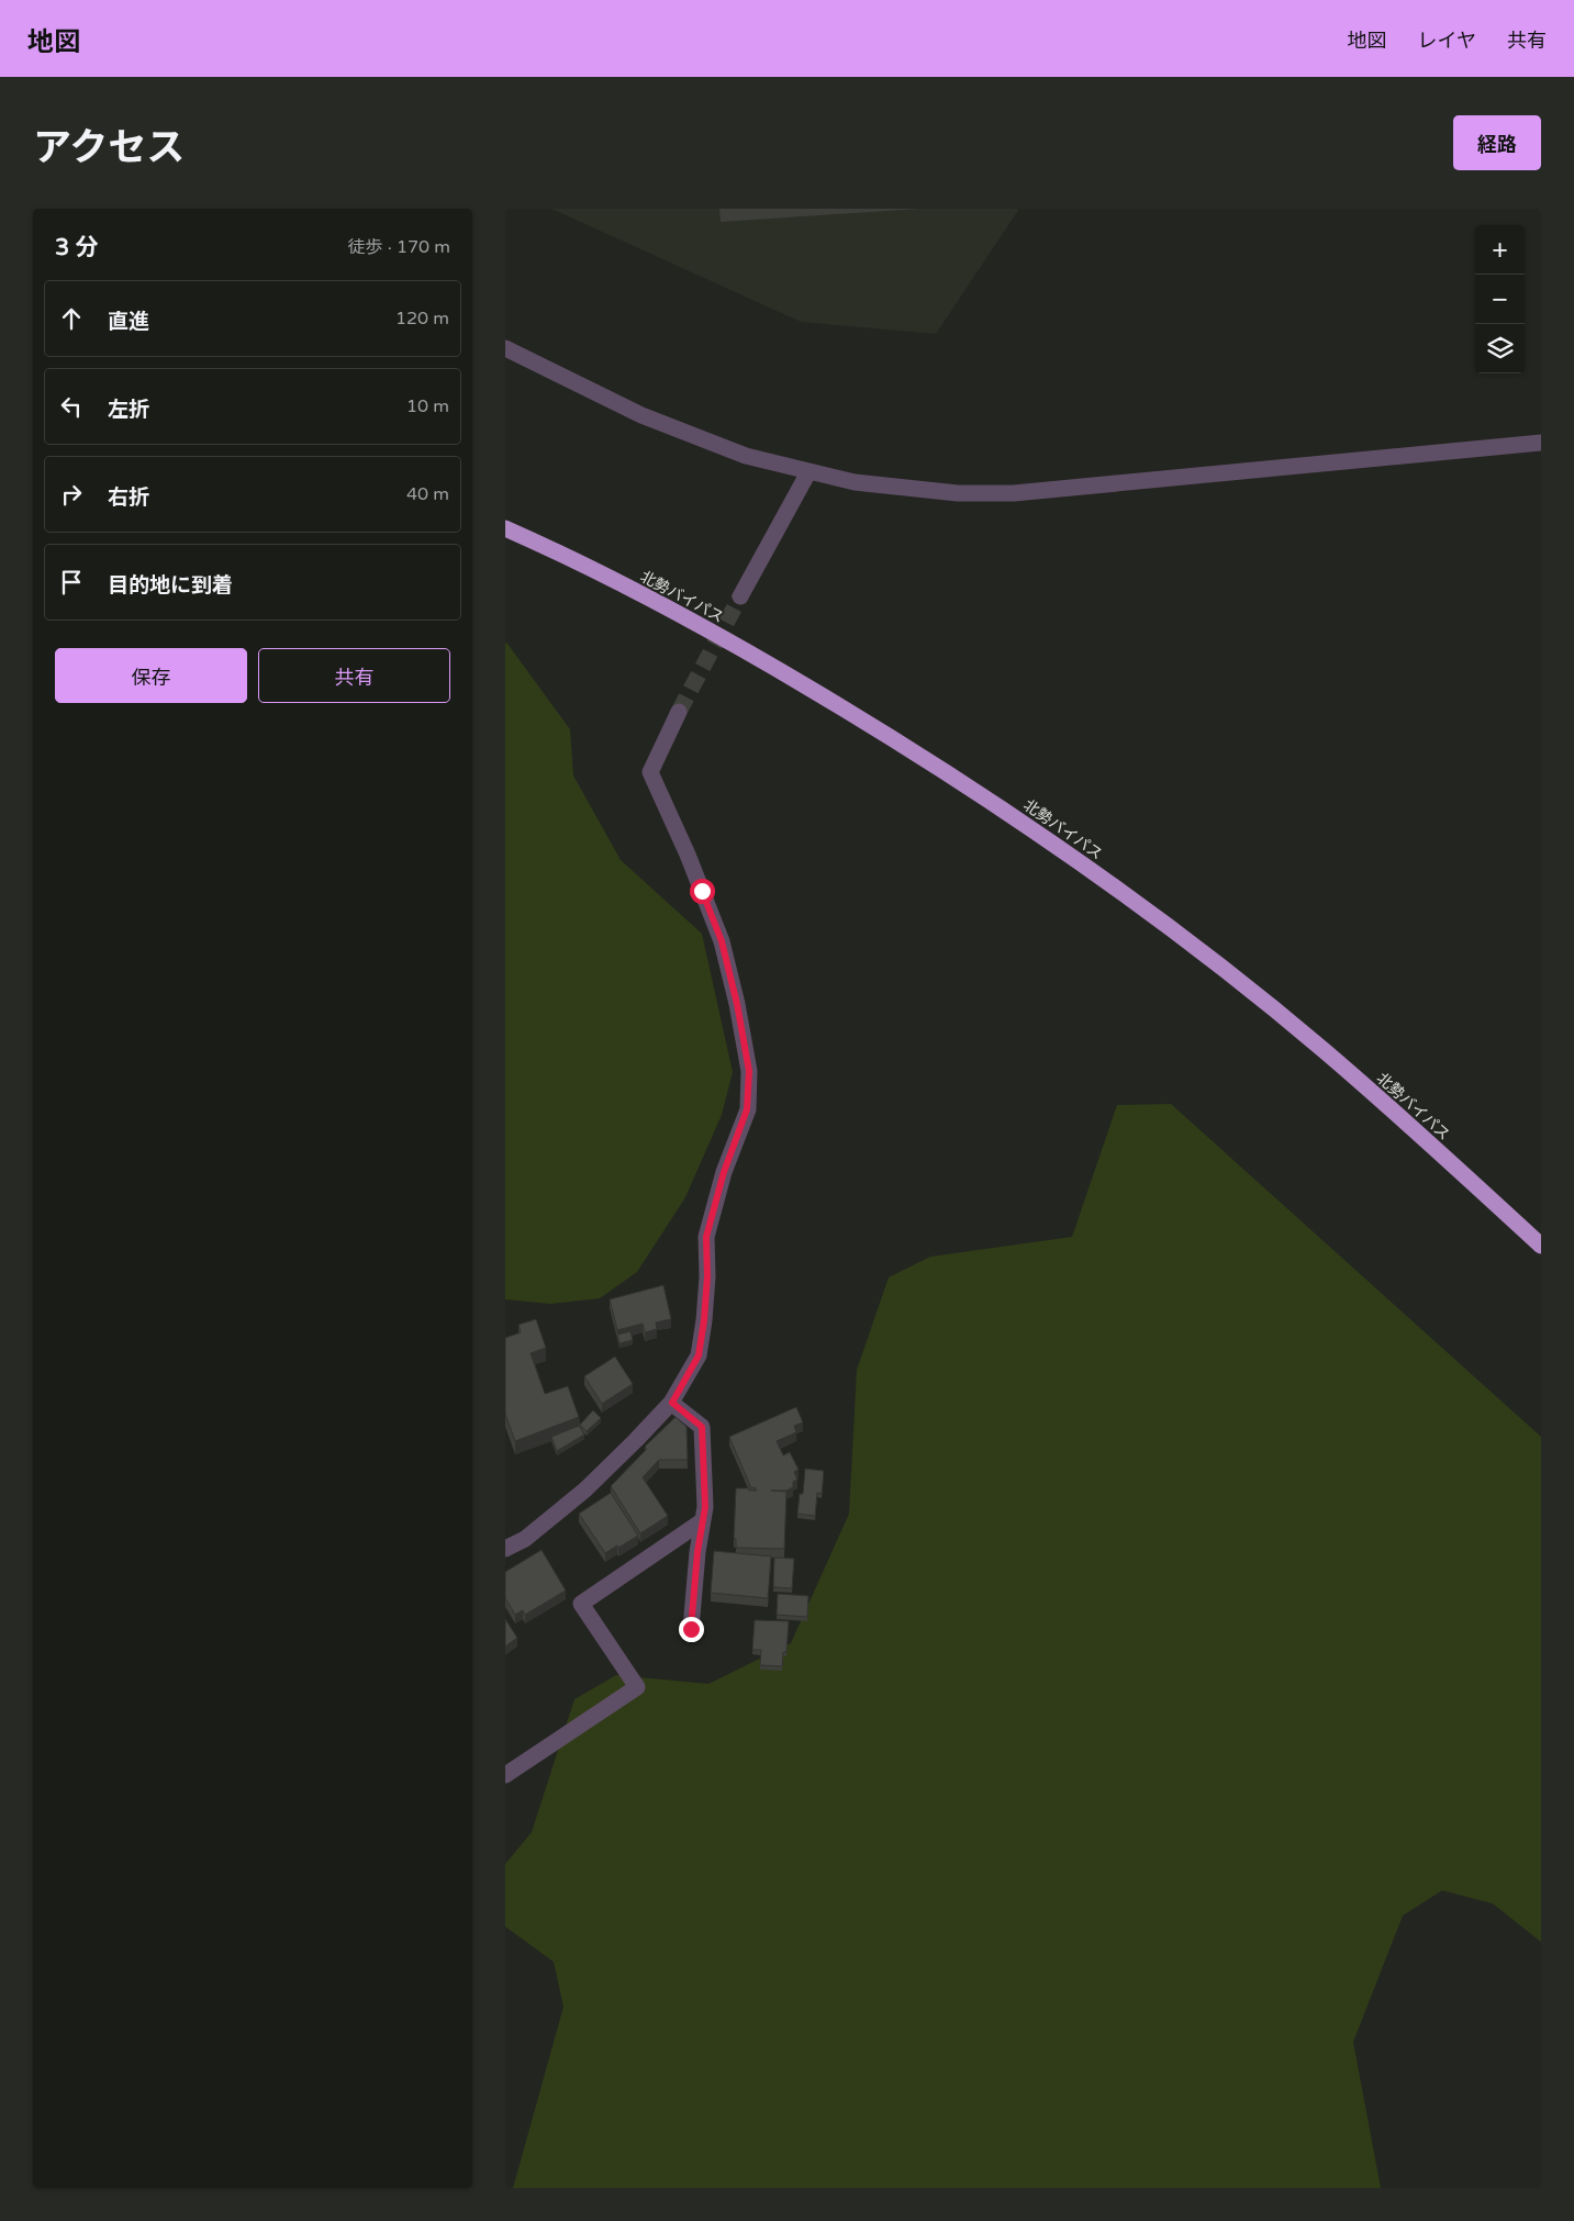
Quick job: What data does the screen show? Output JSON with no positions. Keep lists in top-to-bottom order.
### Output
{
  "streets": {
    "highway": ["北勢バイパス"]
  },
  "page": {
    "header": "地図",
    "nav": ["地図", "レイヤ", "共有"],
    "title": "アクセス",
    "buttons": [
      "経路",
      ["保存", "共有"]
    ],
    "heading": ["3 分", "徒歩 · 170 m"],
    "map_buttons": ["+", "−"],
    "list": [
      ["直進", "120 m"],
      ["左折", "10 m"],
      ["右折", "40 m"],
      "目的地に到着"
    ]
  }
}
